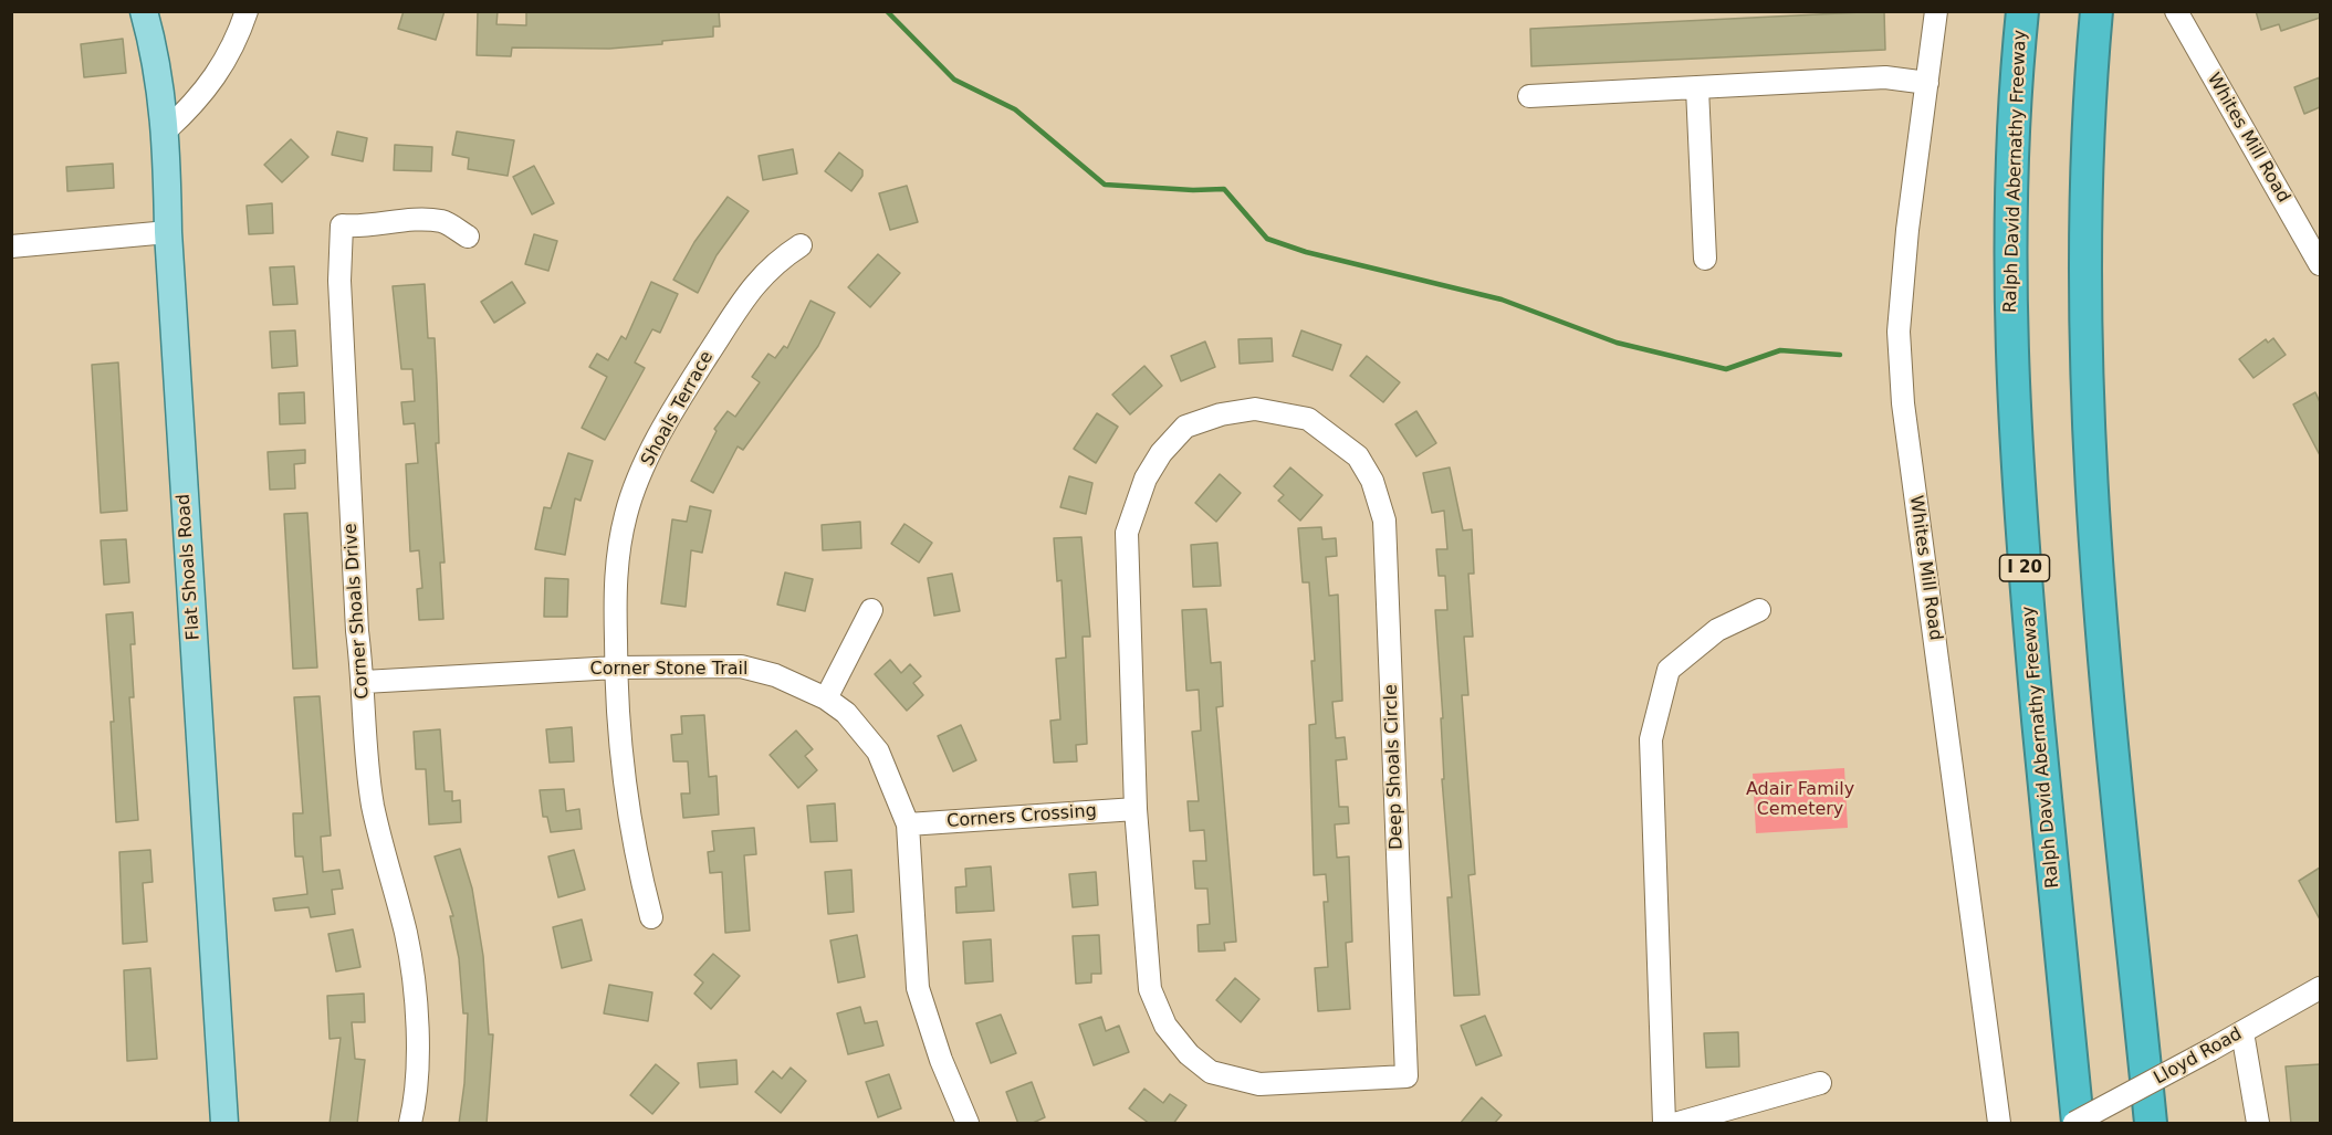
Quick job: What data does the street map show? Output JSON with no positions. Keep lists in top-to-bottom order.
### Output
{
  "streets": {
    "highway": ["Ralph David Abernathy Freeway", "I 20"],
    "main road": ["Flat Shoals Road"],
    "street": [
      "Whites Mill Road",
      "Shoals Terrace",
      "Corner Shoals Drive",
      "Corner Stone Trail",
      "Deep Shoals Circle",
      "Corners Crossing",
      "Lloyd Road"
    ]
  },
  "crossings": [
    ["Ralph David Abernathy Freeway", "Lloyd Road"],
    ["Shoals Terrace", "Corner Stone Trail"],
    ["Corner Shoals Drive", "Corner Stone Trail"],
    ["Corner Stone Trail", "Corners Crossing"],
    ["Deep Shoals Circle", "Corners Crossing"]
  ],
  "parks": ["Adair Family Cemetery"]
}
